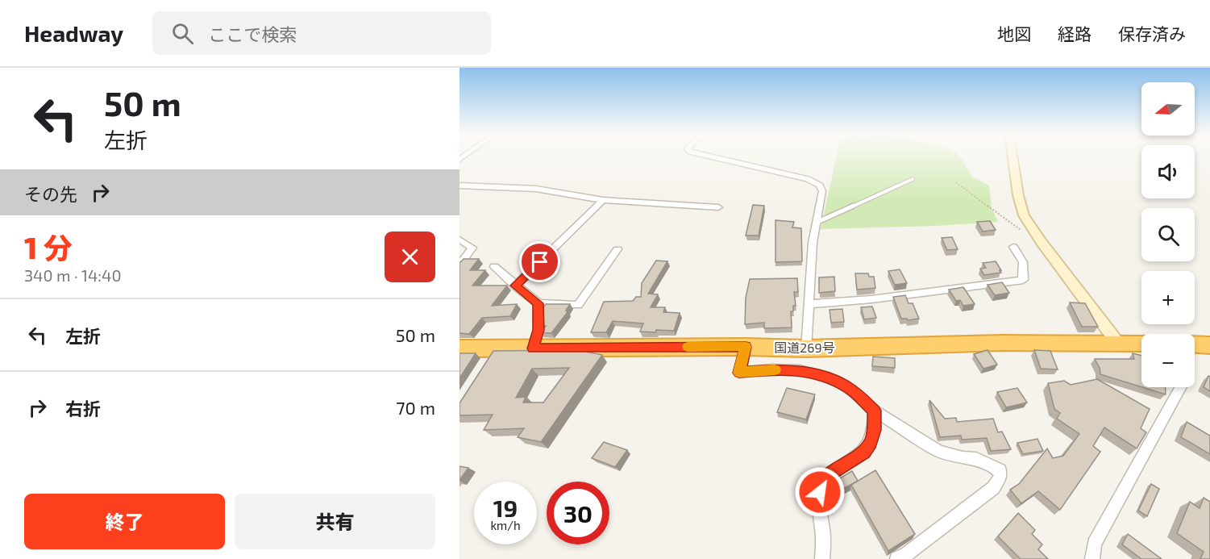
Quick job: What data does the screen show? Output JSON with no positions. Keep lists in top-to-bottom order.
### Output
{
  "streets": {
    "highway": ["国道269号"]
  },
  "north": "left",
  "page": {
    "header": "Headway",
    "search": "ここで検索",
    "nav": ["地図", "経路", "保存済み"],
    "turn": ["50 m", "左折"],
    "map_buttons": ["+", "−"],
    "then": "その先",
    "heading": ["1 分", "340 m · 14:40"],
    "list": [
      {
        "name": "左折",
        "value": "50 m"
      },
      {
        "name": "右折",
        "value": "70 m"
      }
    ],
    "speed": "19 km/h",
    "limit": "30",
    "buttons": ["終了", "共有"]
  }
}
